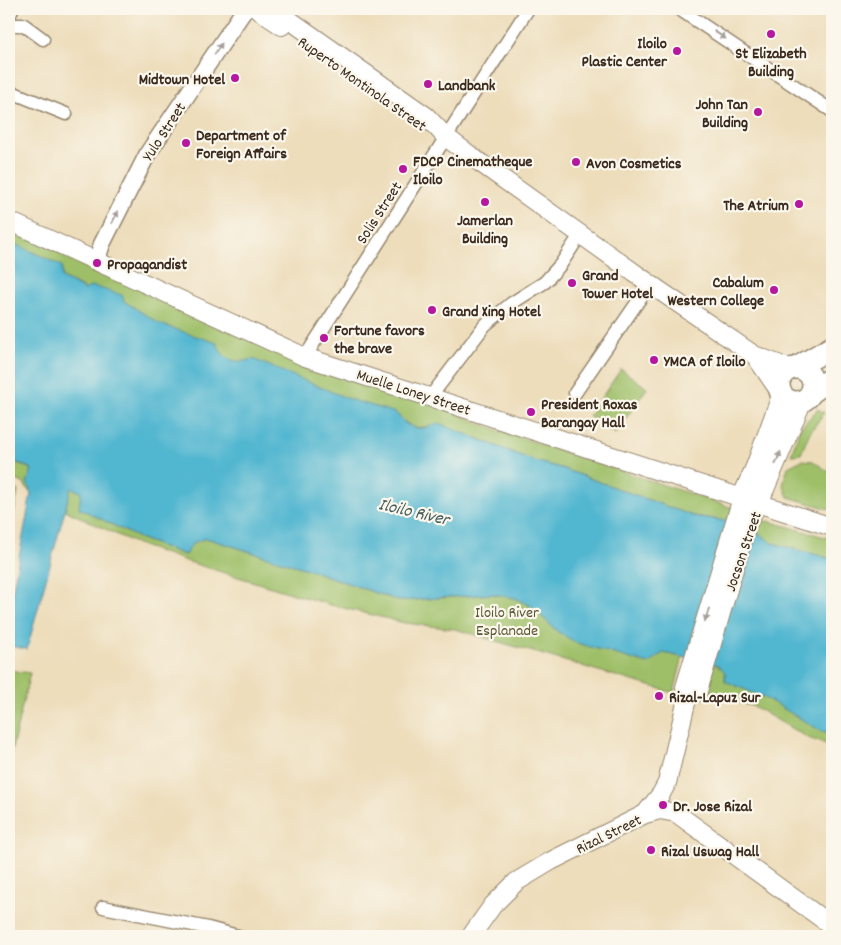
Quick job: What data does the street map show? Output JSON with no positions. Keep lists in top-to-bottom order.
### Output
{
  "streets": {
    "main road": [
      "Ruperto Montinola Street",
      "Muelle Loney Street",
      "Jocson Street",
      "Rizal Street"
    ],
    "street": ["Yulo Street", "Solis Street"]
  },
  "crossings": [
    ["Ruperto Montinola Street", "Solis Street"],
    ["Ruperto Montinola Street", "Jocson Street"],
    ["Yulo Street", "Muelle Loney Street"],
    ["Solis Street", "Muelle Loney Street"],
    ["Muelle Loney Street", "Jocson Street"],
    ["Jocson Street", "Rizal Street"]
  ],
  "one_way": ["Yulo Street"],
  "water": ["Iloilo River"],
  "parks": ["Iloilo River Esplanade"],
  "places": [
    "St Elizabeth Building",
    "Iloilo Plastic Center",
    "Midtown Hotel",
    "Landbank",
    "John Tan Building",
    "Department of Foreign Affairs",
    "Avon Cosmetics",
    "FDCP Cinematheque Iloilo",
    "Jamerlan Building",
    "The Atrium",
    "Propagandist",
    "Grand Tower Hotel",
    "Cabalum Western College",
    "Grand Xing Hotel",
    "Fortune favors the brave",
    "YMCA of Iloilo",
    "President Roxas Barangay Hall",
    "Rizal-Lapuz Sur",
    "Dr. Jose Rizal",
    "Rizal Uswag Hall"
  ]
}
